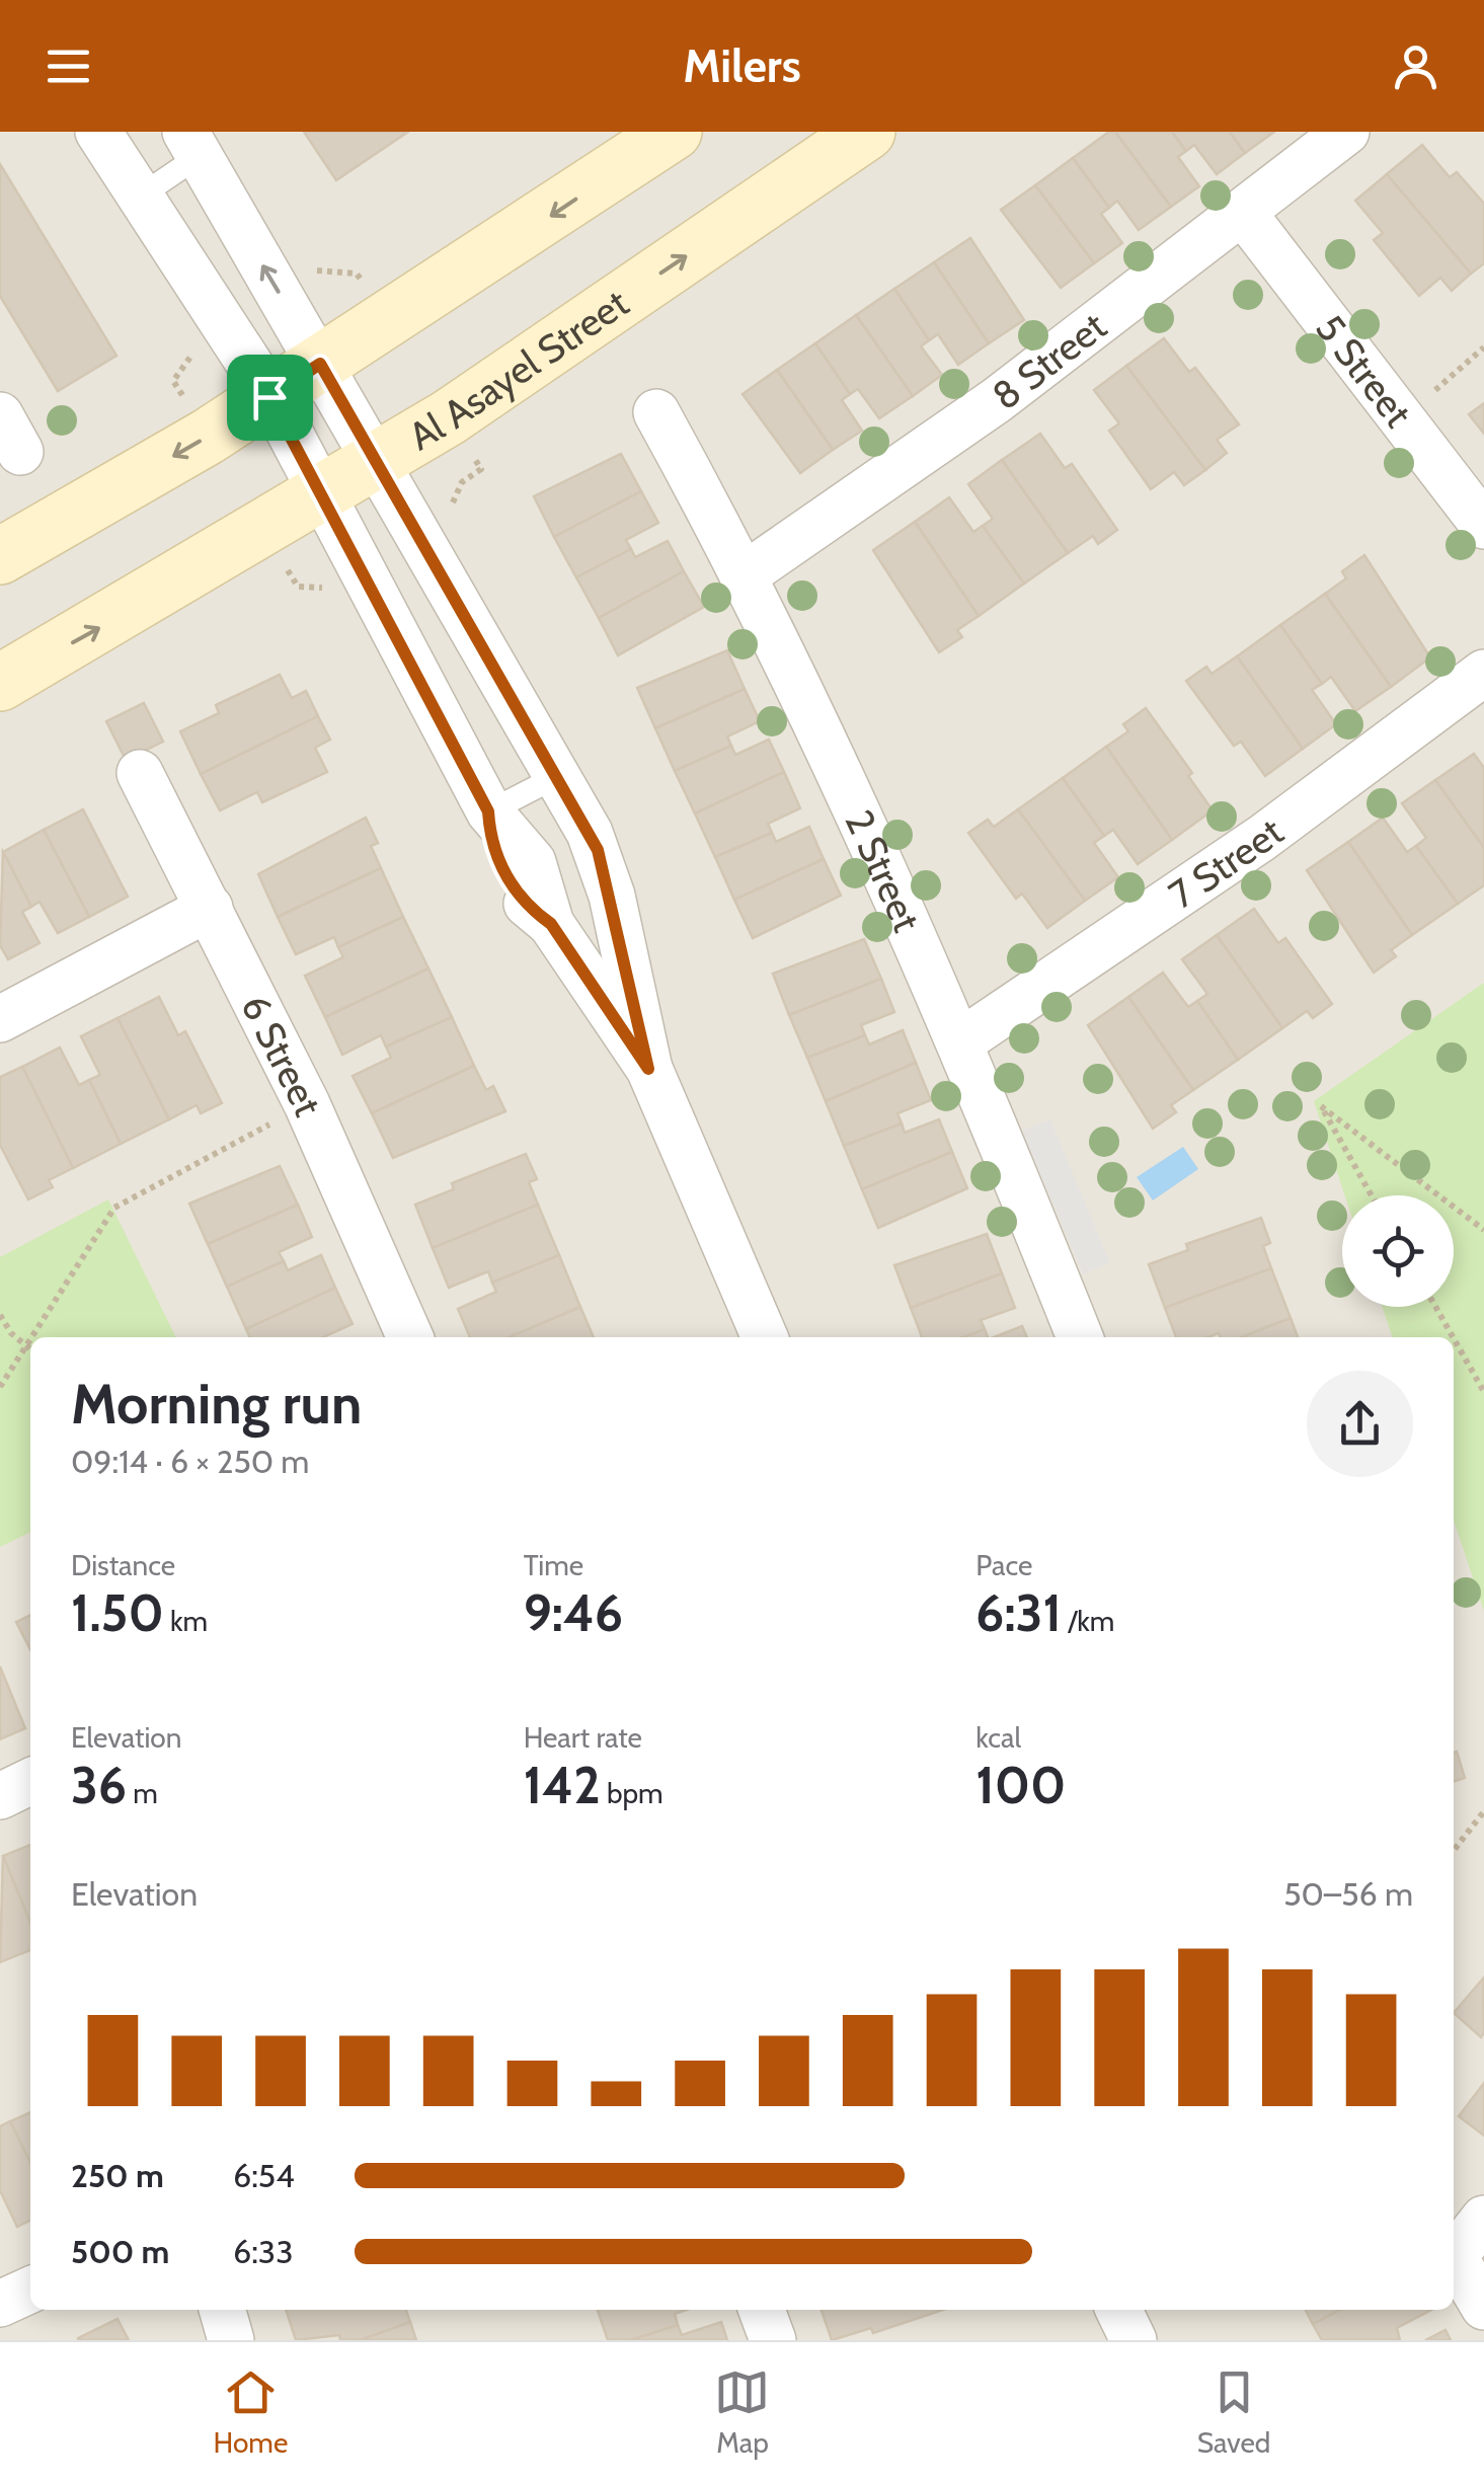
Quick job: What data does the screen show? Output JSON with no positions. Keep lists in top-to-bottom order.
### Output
{
  "streets": {
    "main road": ["Al Asayel Street"],
    "street": [
      "8 Street",
      "5 Street",
      "7 Street",
      "2 Street",
      "6 Street"
    ]
  },
  "crossings": [
    ["8 Street", "5 Street"],
    ["8 Street", "2 Street"],
    ["7 Street", "2 Street"]
  ],
  "page": {
    "header": "Milers",
    "heading": ["Morning run", "09:14 · 6 × 250 m"],
    "stats": [
      ["Distance", "1.50 km"],
      ["Time", "9:46"],
      ["Pace", "6:31 /km"],
      ["Elevation", "36 m"],
      ["Heart rate", "142 bpm"],
      ["kcal", "100"]
    ],
    "chart": ["Elevation", "50–56 m"],
    "list": [
      {
        "name": "250 m",
        "note": "6:54"
      },
      {
        "name": "500 m",
        "note": "6:33"
      }
    ],
    "tabs": ["Home", "Map", "Saved"]
  }
}
